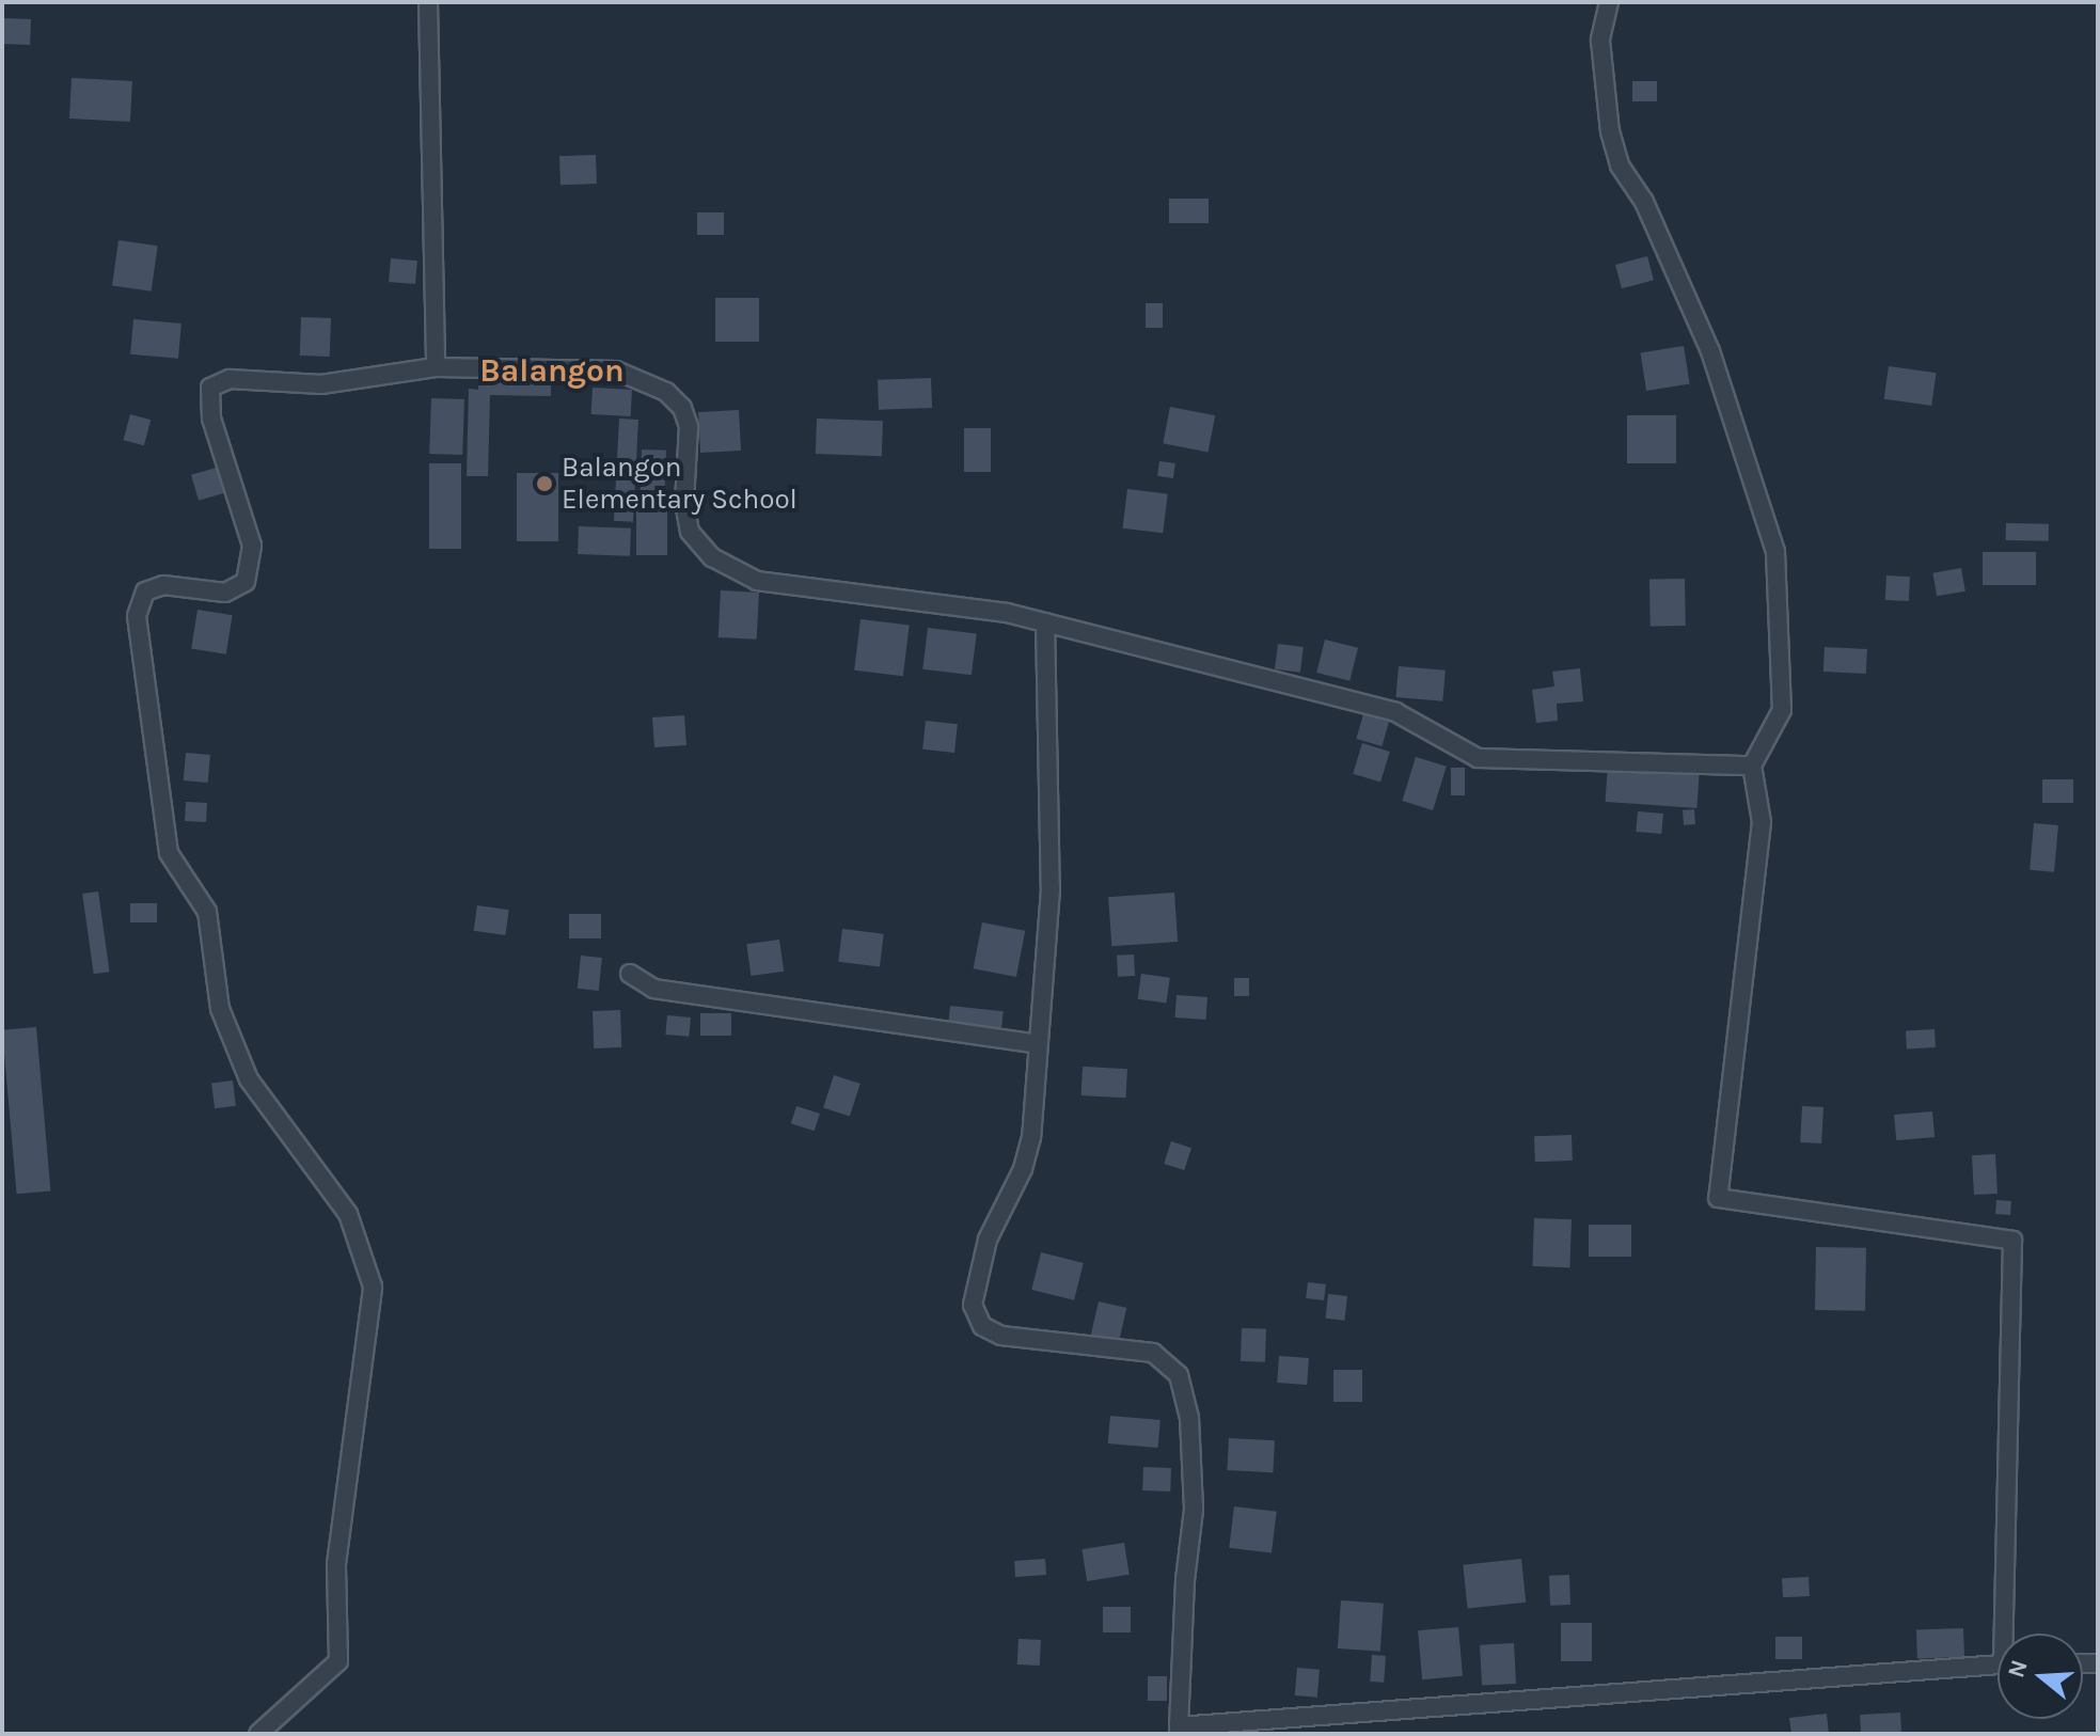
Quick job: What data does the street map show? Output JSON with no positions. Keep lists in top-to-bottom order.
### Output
{
  "districts": ["Balangon"],
  "places": ["Balangon Elementary School"],
  "north": "left"
}
